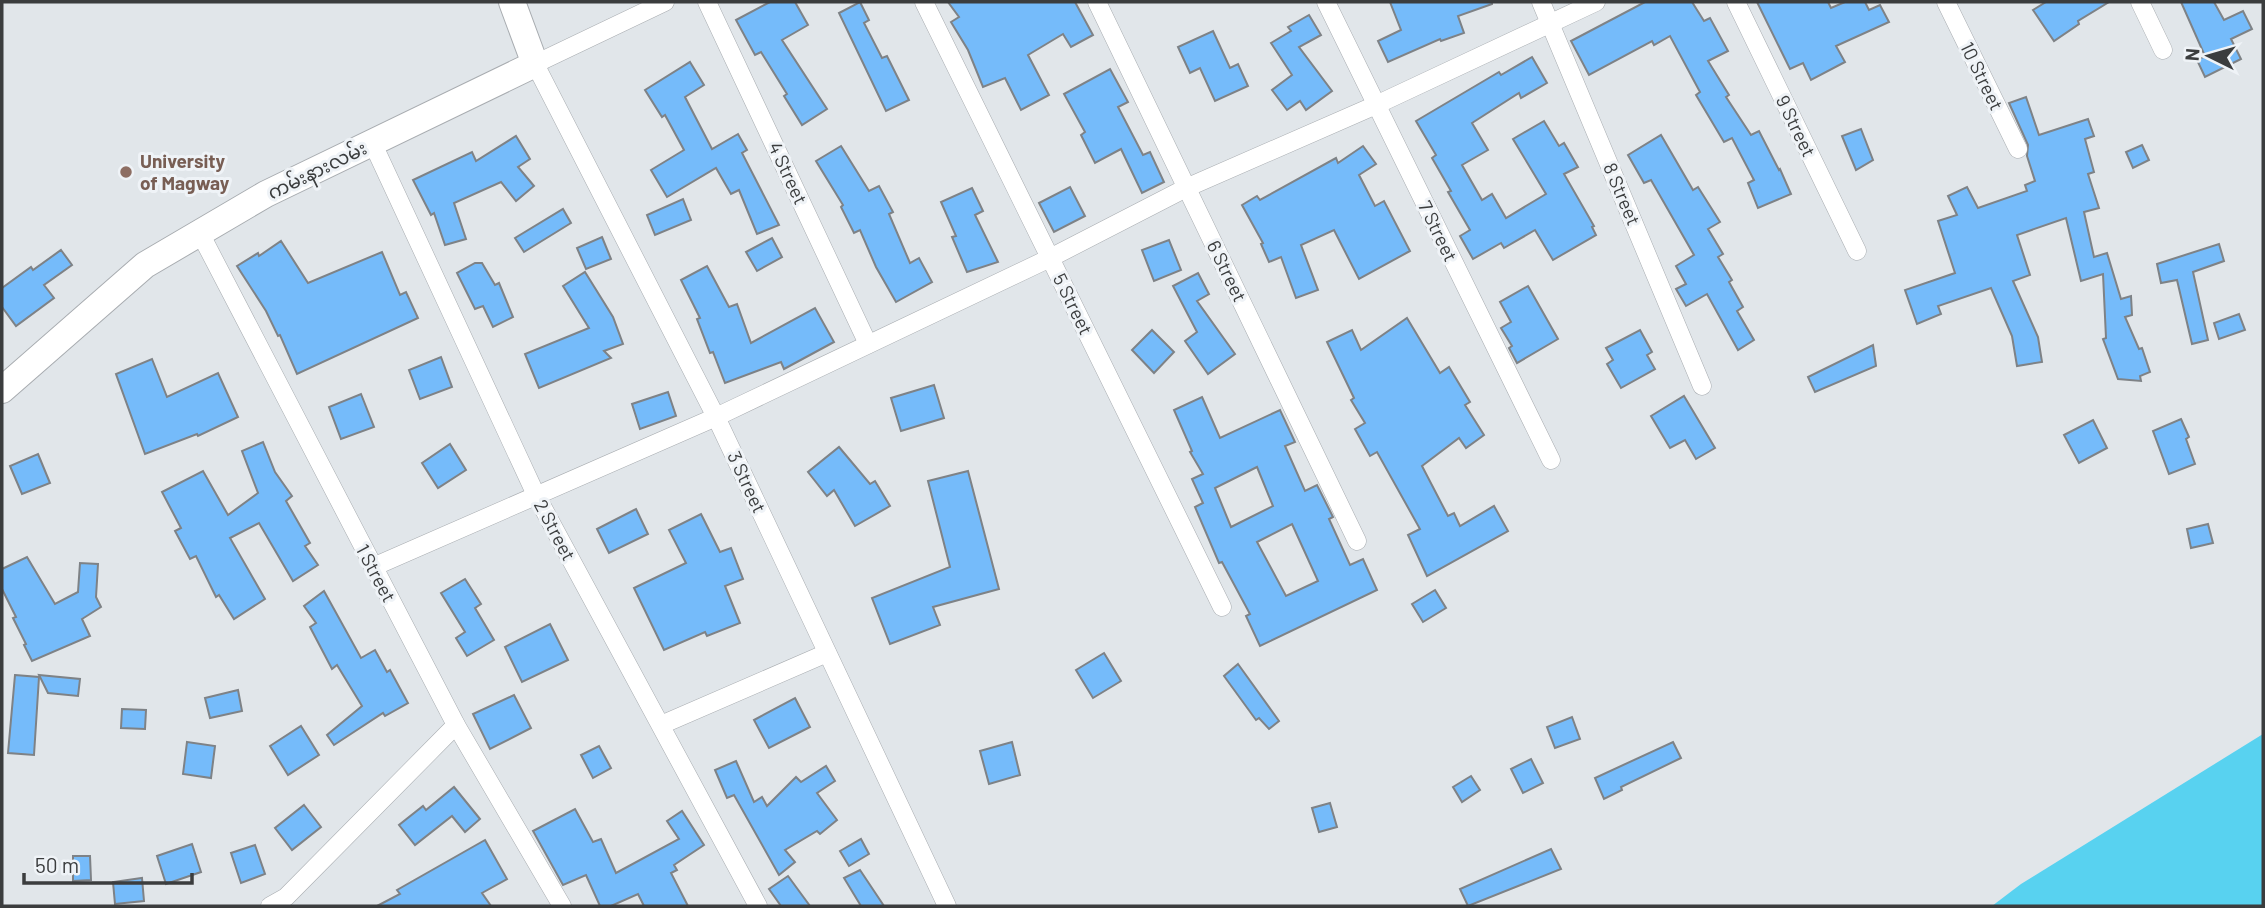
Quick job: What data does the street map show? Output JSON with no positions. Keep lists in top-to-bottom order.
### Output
{
  "streets": {
    "street": [
      "10 Street",
      "9 Street",
      "ကမ်းနားလမ်း",
      "4 Street",
      "8 Street",
      "7 Street",
      "6 Street",
      "5 Street",
      "3 Street",
      "2 Street",
      "1 Street"
    ]
  },
  "crossings": [
    ["ကမ်းနားလမ်း", "3 Street"],
    ["ကမ်းနားလမ်း", "2 Street"],
    ["ကမ်းနားလမ်း", "1 Street"]
  ],
  "places": ["University of Magway"],
  "scale_bar": "50 m",
  "north": "left"
}
